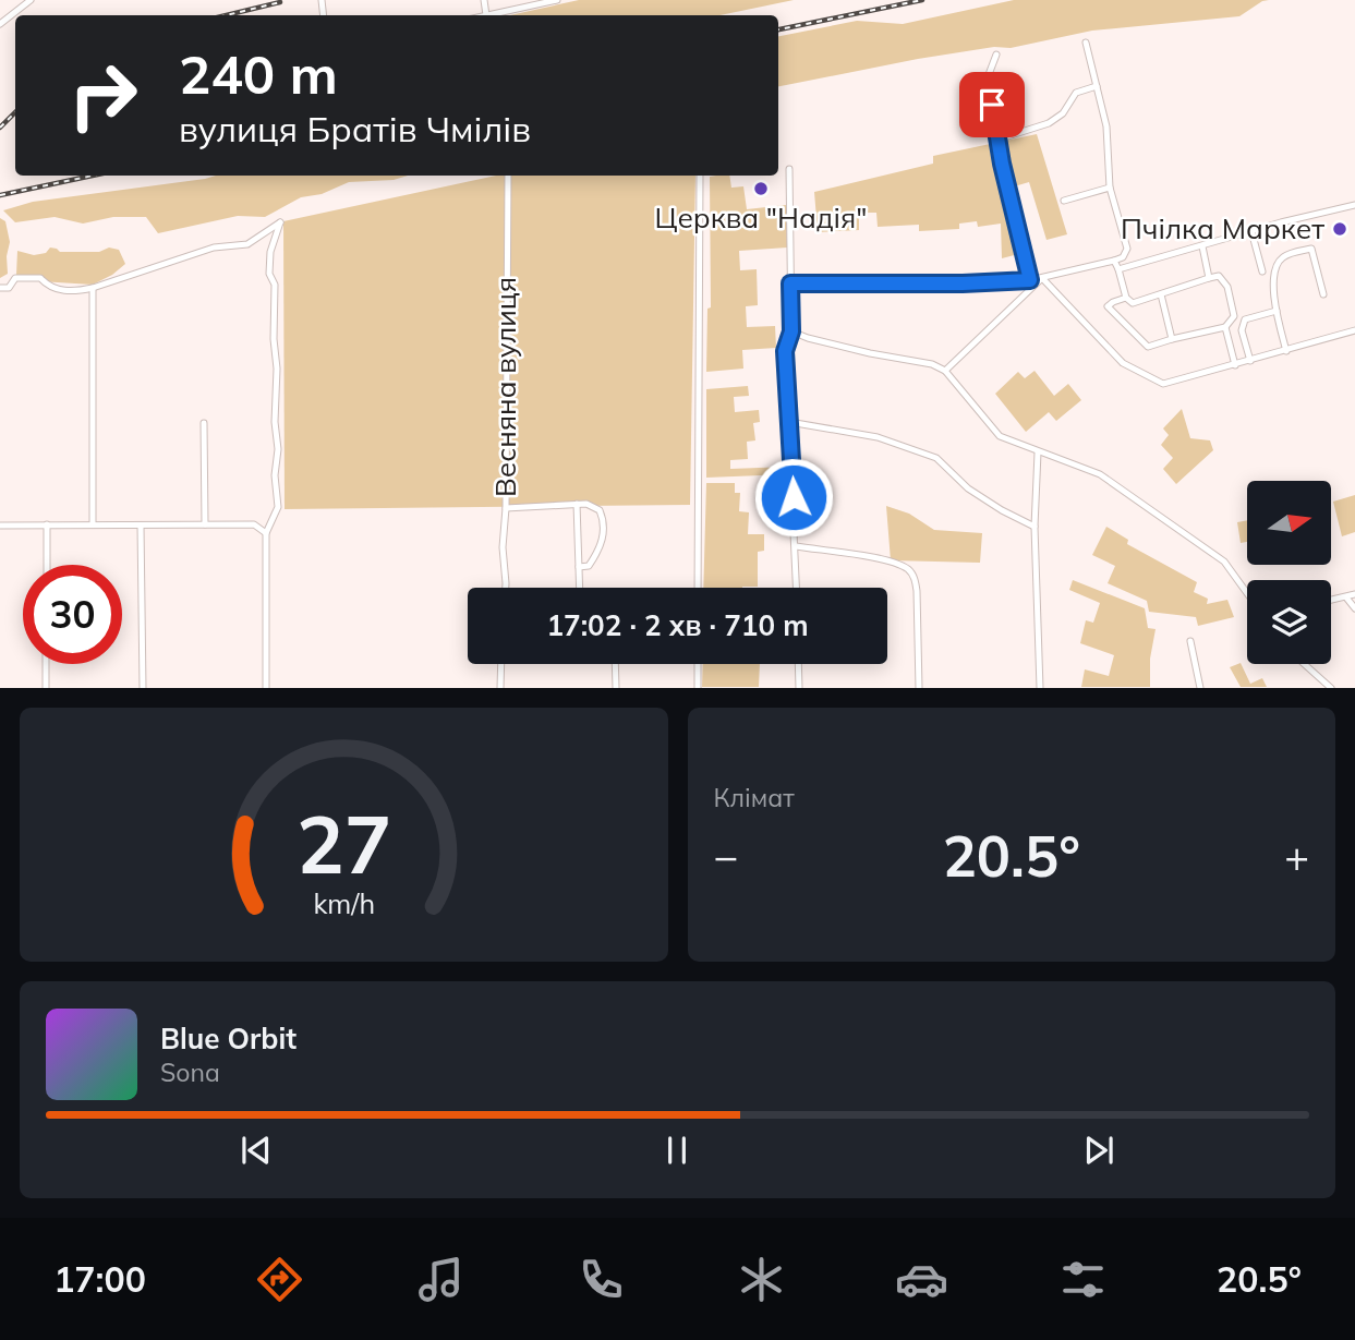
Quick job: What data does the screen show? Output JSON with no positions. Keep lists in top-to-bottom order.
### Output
{
  "streets": {
    "street": ["Весняна вулиця"]
  },
  "places": ["Церква \"Надія\"", "Пчілка Маркет"],
  "north": "right",
  "page": {
    "turn": ["240 m", "вулиця Братів Чмілів"],
    "limit": "30",
    "trip": "17:02 · 2 хв · 710 m",
    "tile": "Клімат",
    "heat": ["−", "20.5°", "+"],
    "song": ["Blue Orbit", "Sona"],
    "tabs": ["17:00", "20.5°"],
    "gauge": ["27", "km/h"]
  }
}
